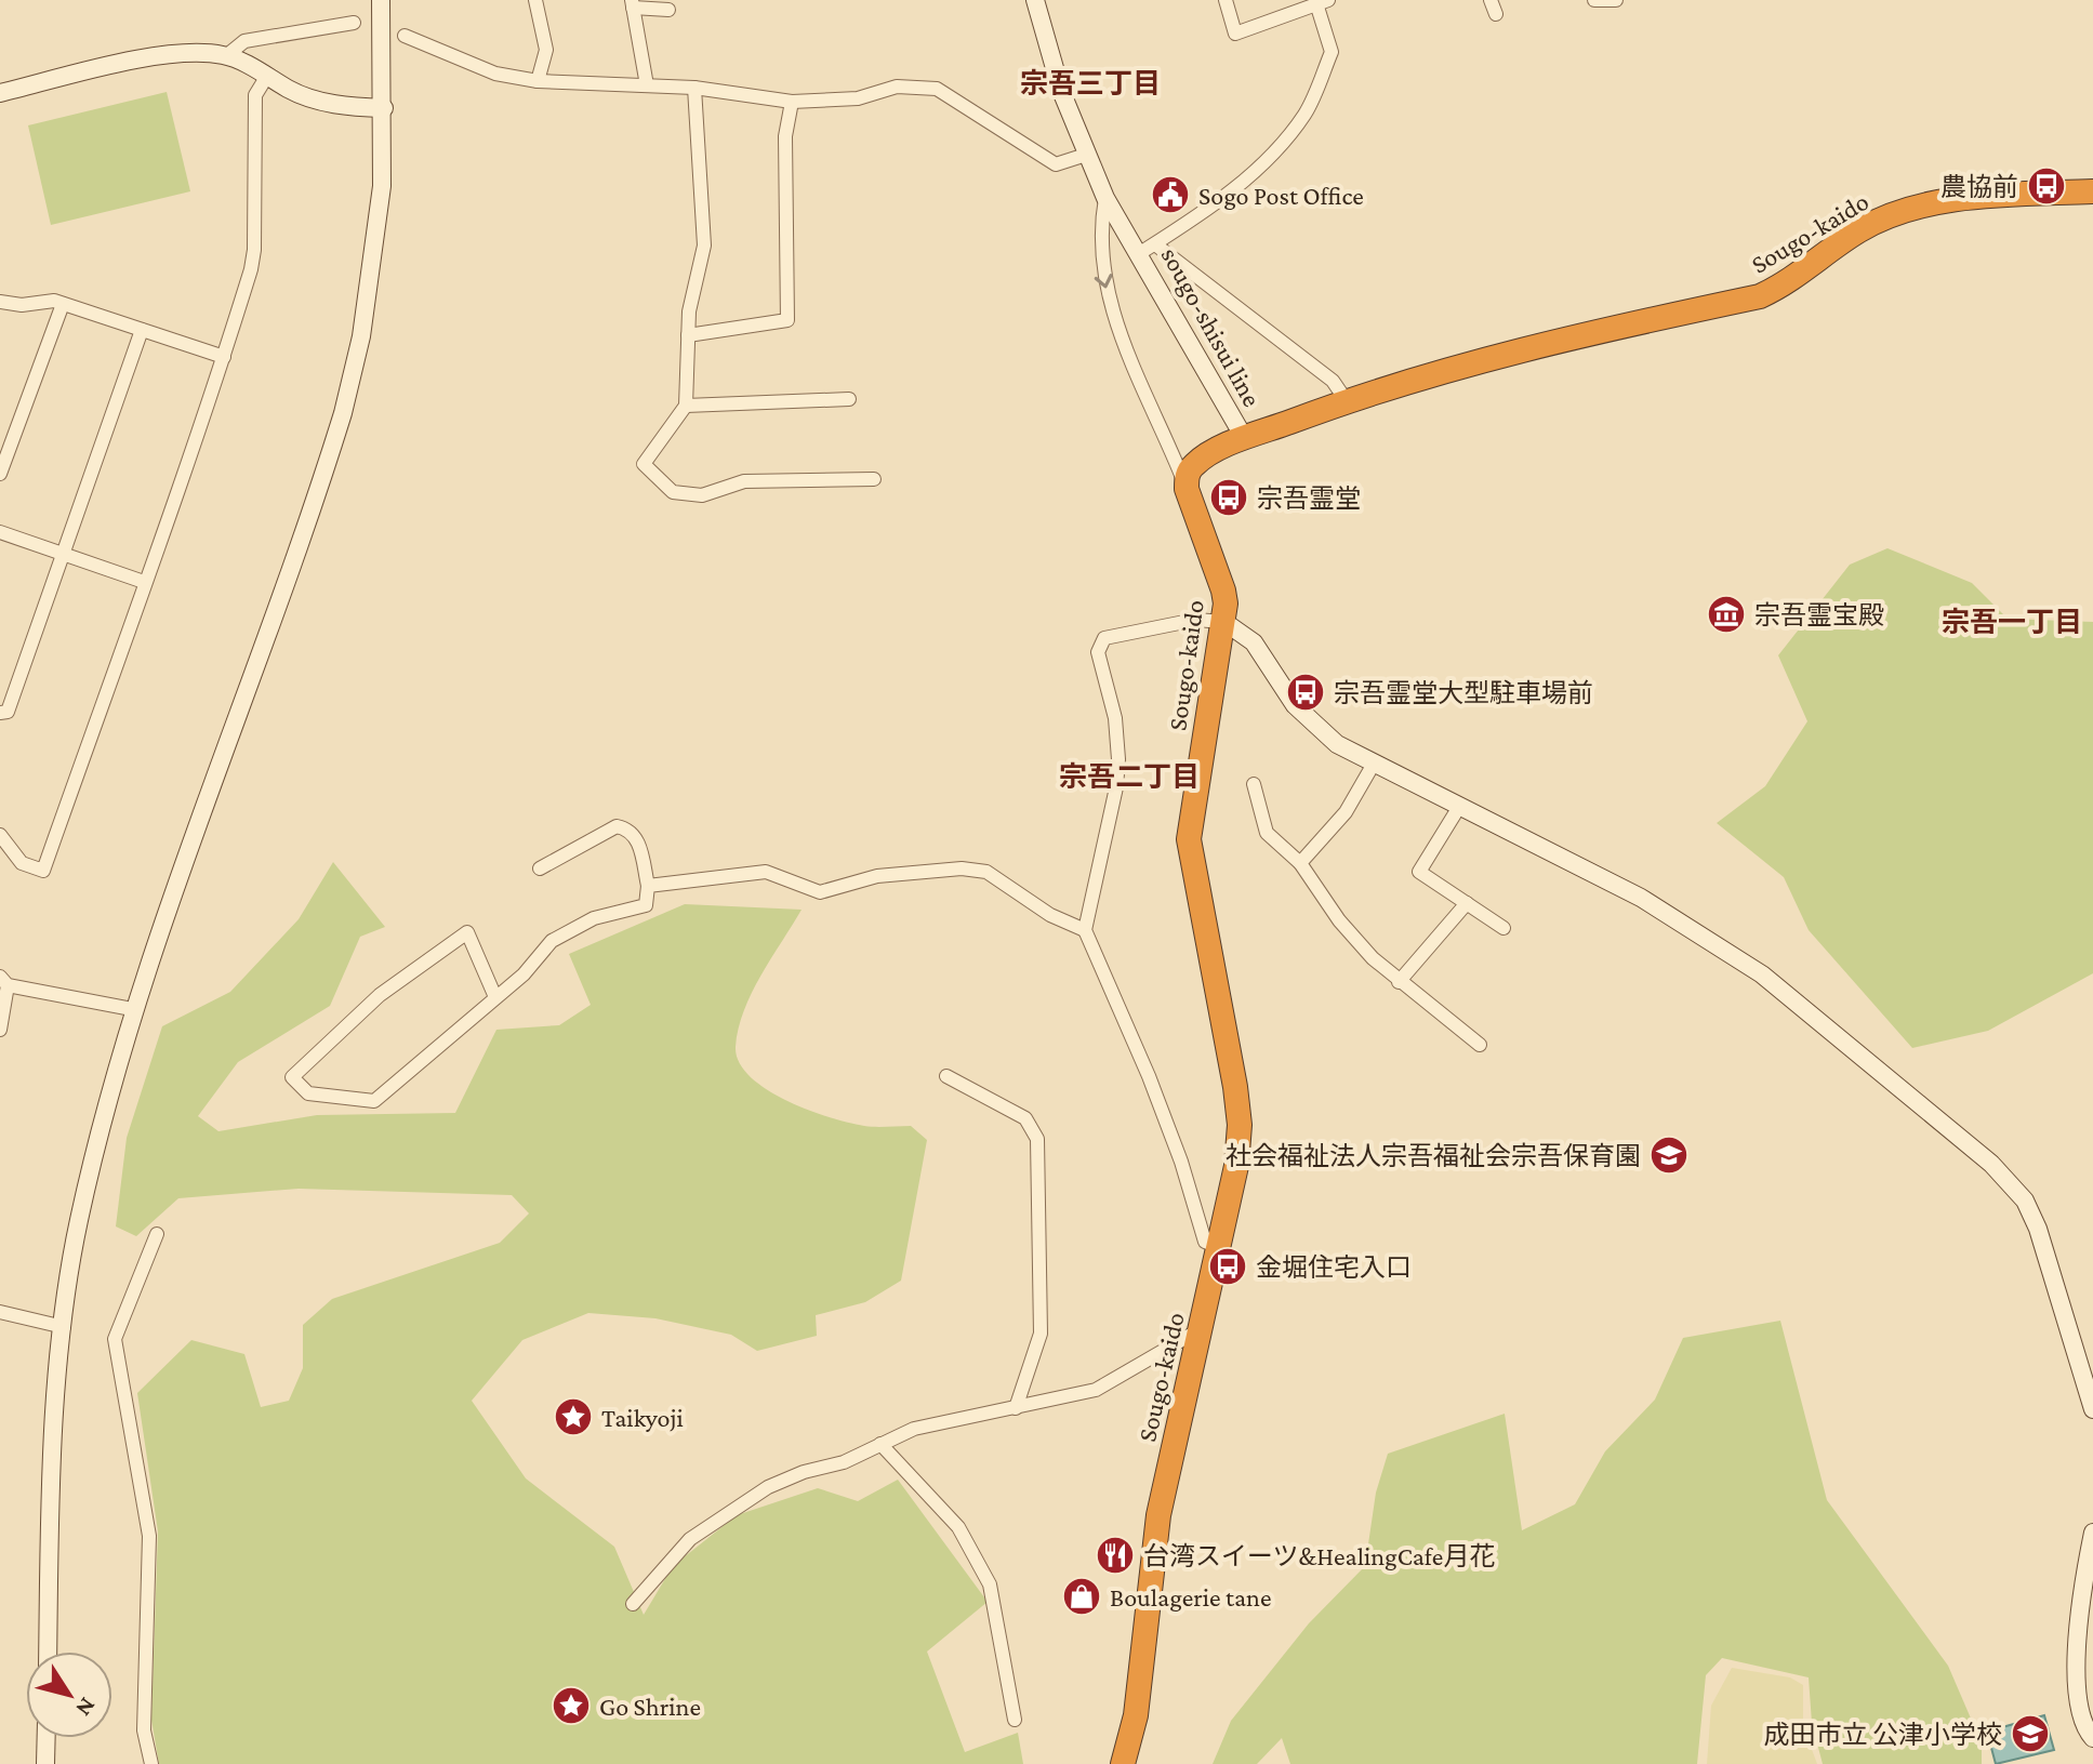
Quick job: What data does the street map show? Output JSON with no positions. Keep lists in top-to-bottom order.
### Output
{
  "streets": {
    "highway": ["Sougo-kaido"],
    "street": ["sougo-shisui line"]
  },
  "crossings": [
    ["Sougo-kaido", "sougo-shisui line"]
  ],
  "districts": ["宗吾三丁目", "宗吾一丁目", "宗吾二丁目"],
  "places": {
    "bus stop": [
      "農協前",
      "宗吾霊堂",
      "宗吾霊堂大型駐車場前",
      "金堀住宅入口"
    ],
    "public building": ["Sogo Post Office"],
    "museum": ["宗吾霊宝殿"],
    "school or university": ["社会福祉法人宗吾福祉会宗吾保育園", "成田市立 公津小学校"],
    "place": ["Taikyoji", "Go Shrine"],
    "restaurant": ["台湾スイーツ&HealingCafe月花"],
    "shop": ["Boulagerie tane"]
  },
  "north": "bottom right"
}
